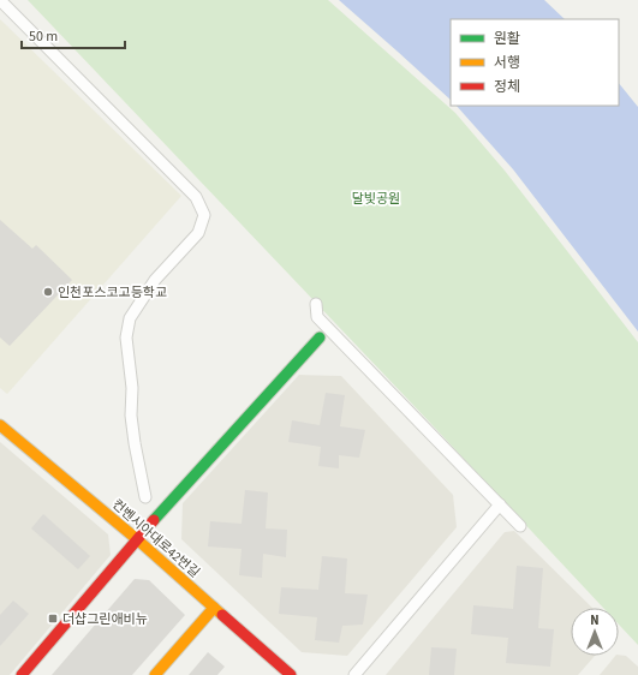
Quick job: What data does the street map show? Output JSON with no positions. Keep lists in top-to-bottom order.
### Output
{
  "streets": {
    "street": ["컨벤시아대로42번길"]
  },
  "parks": ["달빛공원"],
  "places": {
    "other": ["인천포스코고등학교"],
    "transit": ["더샵그린애비뉴"]
  },
  "legend": ["원활", "서행", "정체"],
  "scale_bar": "50 m",
  "north": "top"
}
